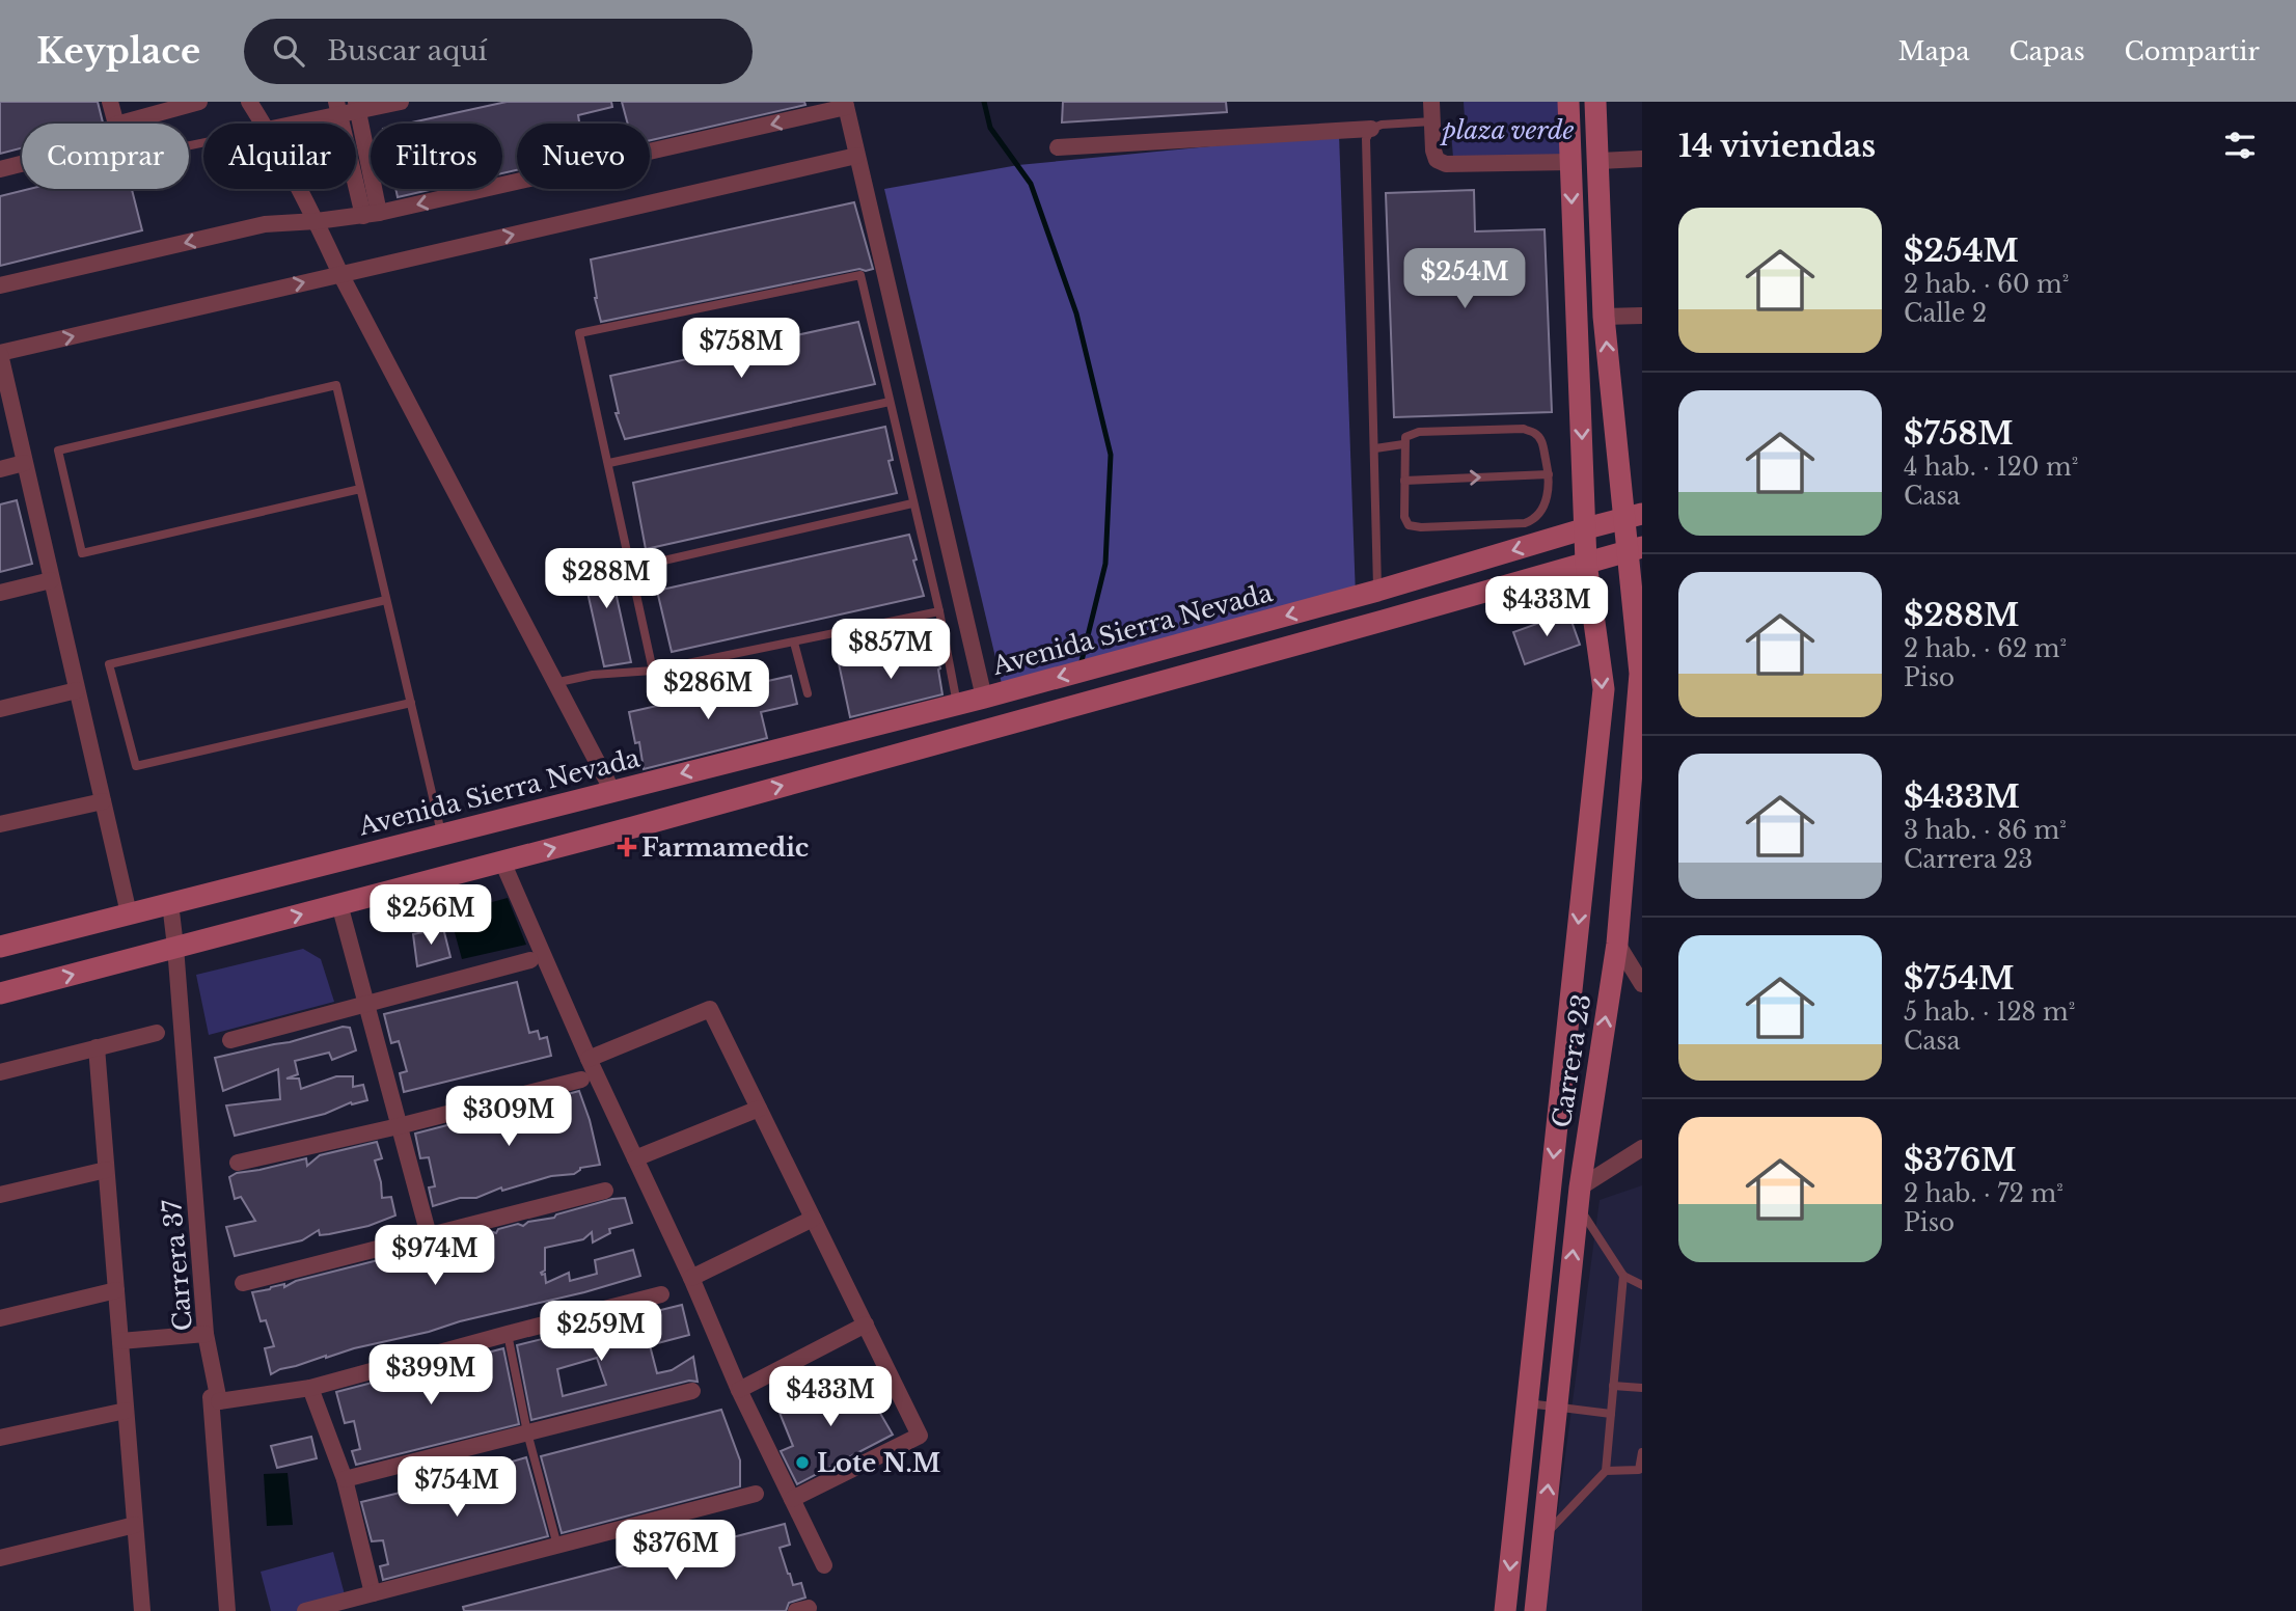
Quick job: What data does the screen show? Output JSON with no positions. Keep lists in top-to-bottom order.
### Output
{
  "streets": {
    "main road": ["Avenida Sierra Nevada", "Carrera 23"],
    "street": ["Carrera 37"]
  },
  "crossings": [
    ["Avenida Sierra Nevada", "Carrera 23"],
    ["Avenida Sierra Nevada", "Carrera 37"]
  ],
  "parks": ["plaza verde"],
  "places": {
    "health": ["Farmamedic"],
    "other": ["Lote N.M"]
  },
  "page": {
    "header": "Keyplace",
    "search": "Buscar aquí",
    "nav": ["Mapa", "Capas", "Compartir"],
    "heading": "14 viviendas",
    "chip": [
      "Comprar",
      "Alquilar",
      "Filtros",
      "Nuevo"
    ],
    "list": [
      {
        "name": "$254M",
        "note": "2 hab. · 60 m² · Calle 2"
      },
      {
        "name": "$758M",
        "note": "4 hab. · 120 m² · Casa"
      },
      {
        "name": "$288M",
        "note": "2 hab. · 62 m² · Piso"
      },
      {
        "name": "$433M",
        "note": "3 hab. · 86 m² · Carrera 23"
      },
      {
        "name": "$754M",
        "note": "5 hab. · 128 m² · Casa"
      },
      {
        "name": "$376M",
        "note": "2 hab. · 72 m² · Piso"
      }
    ],
    "price": [
      "$254M",
      "$758M",
      "$288M",
      "$433M",
      "$857M",
      "$286M",
      "$256M",
      "$309M",
      "$974M",
      "$259M",
      "$399M",
      "$433M",
      "$754M",
      "$376M"
    ]
  }
}
